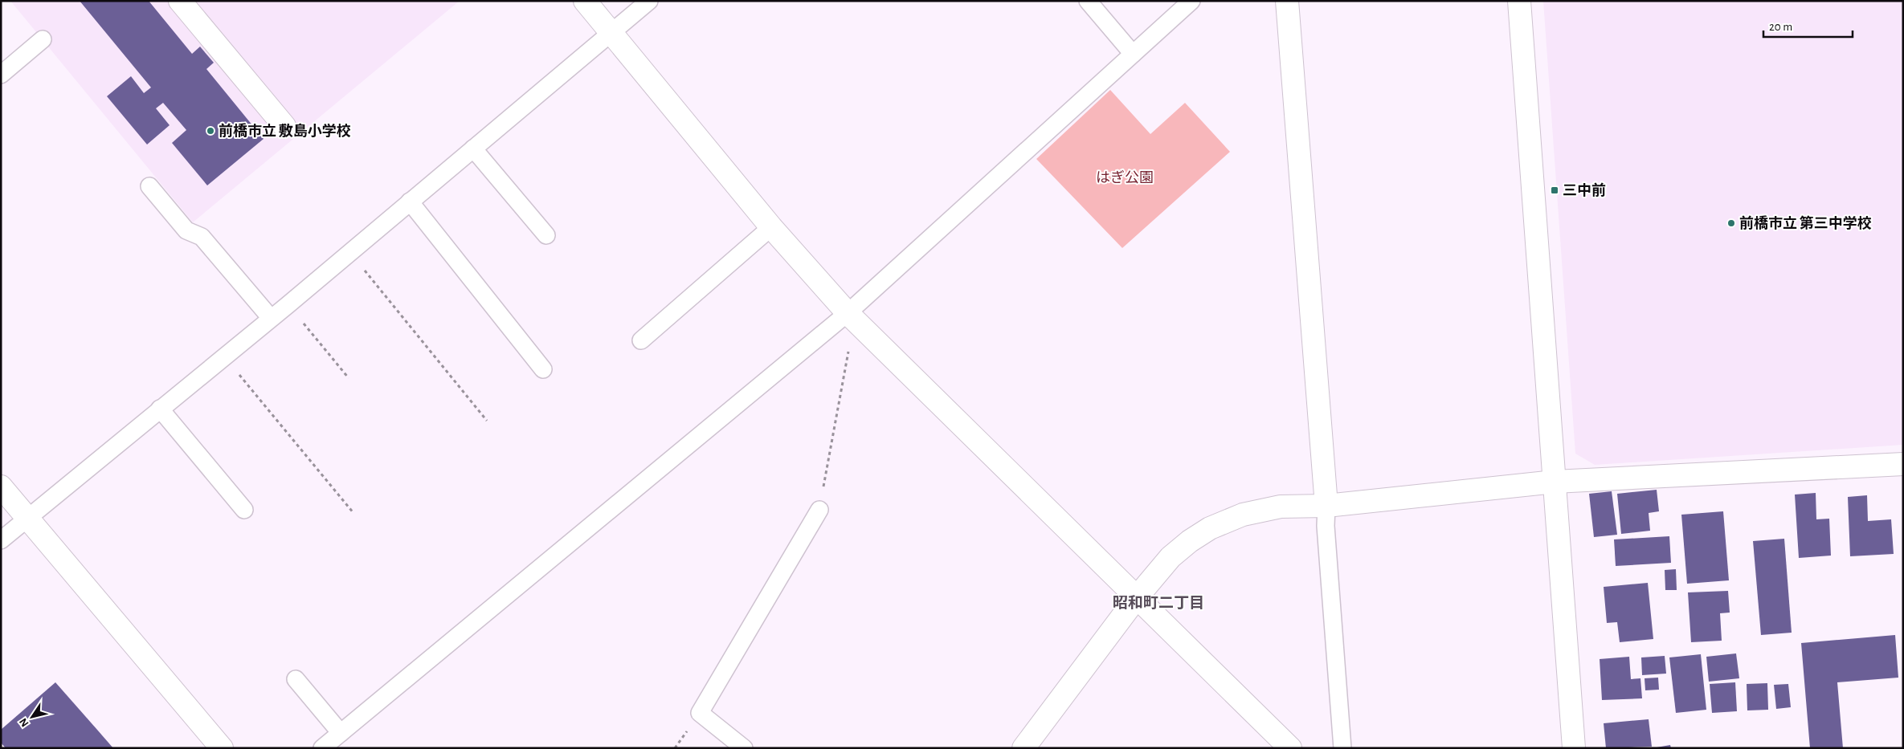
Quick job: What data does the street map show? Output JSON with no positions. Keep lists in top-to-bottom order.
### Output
{
  "districts": ["昭和町二丁目"],
  "parks": ["はぎ公園"],
  "places": {
    "other": ["前橋市立 敷島小学校", "前橋市立 第三中学校"],
    "transit": ["三中前"]
  },
  "scale_bar": "20 m",
  "north": "bottom left"
}
